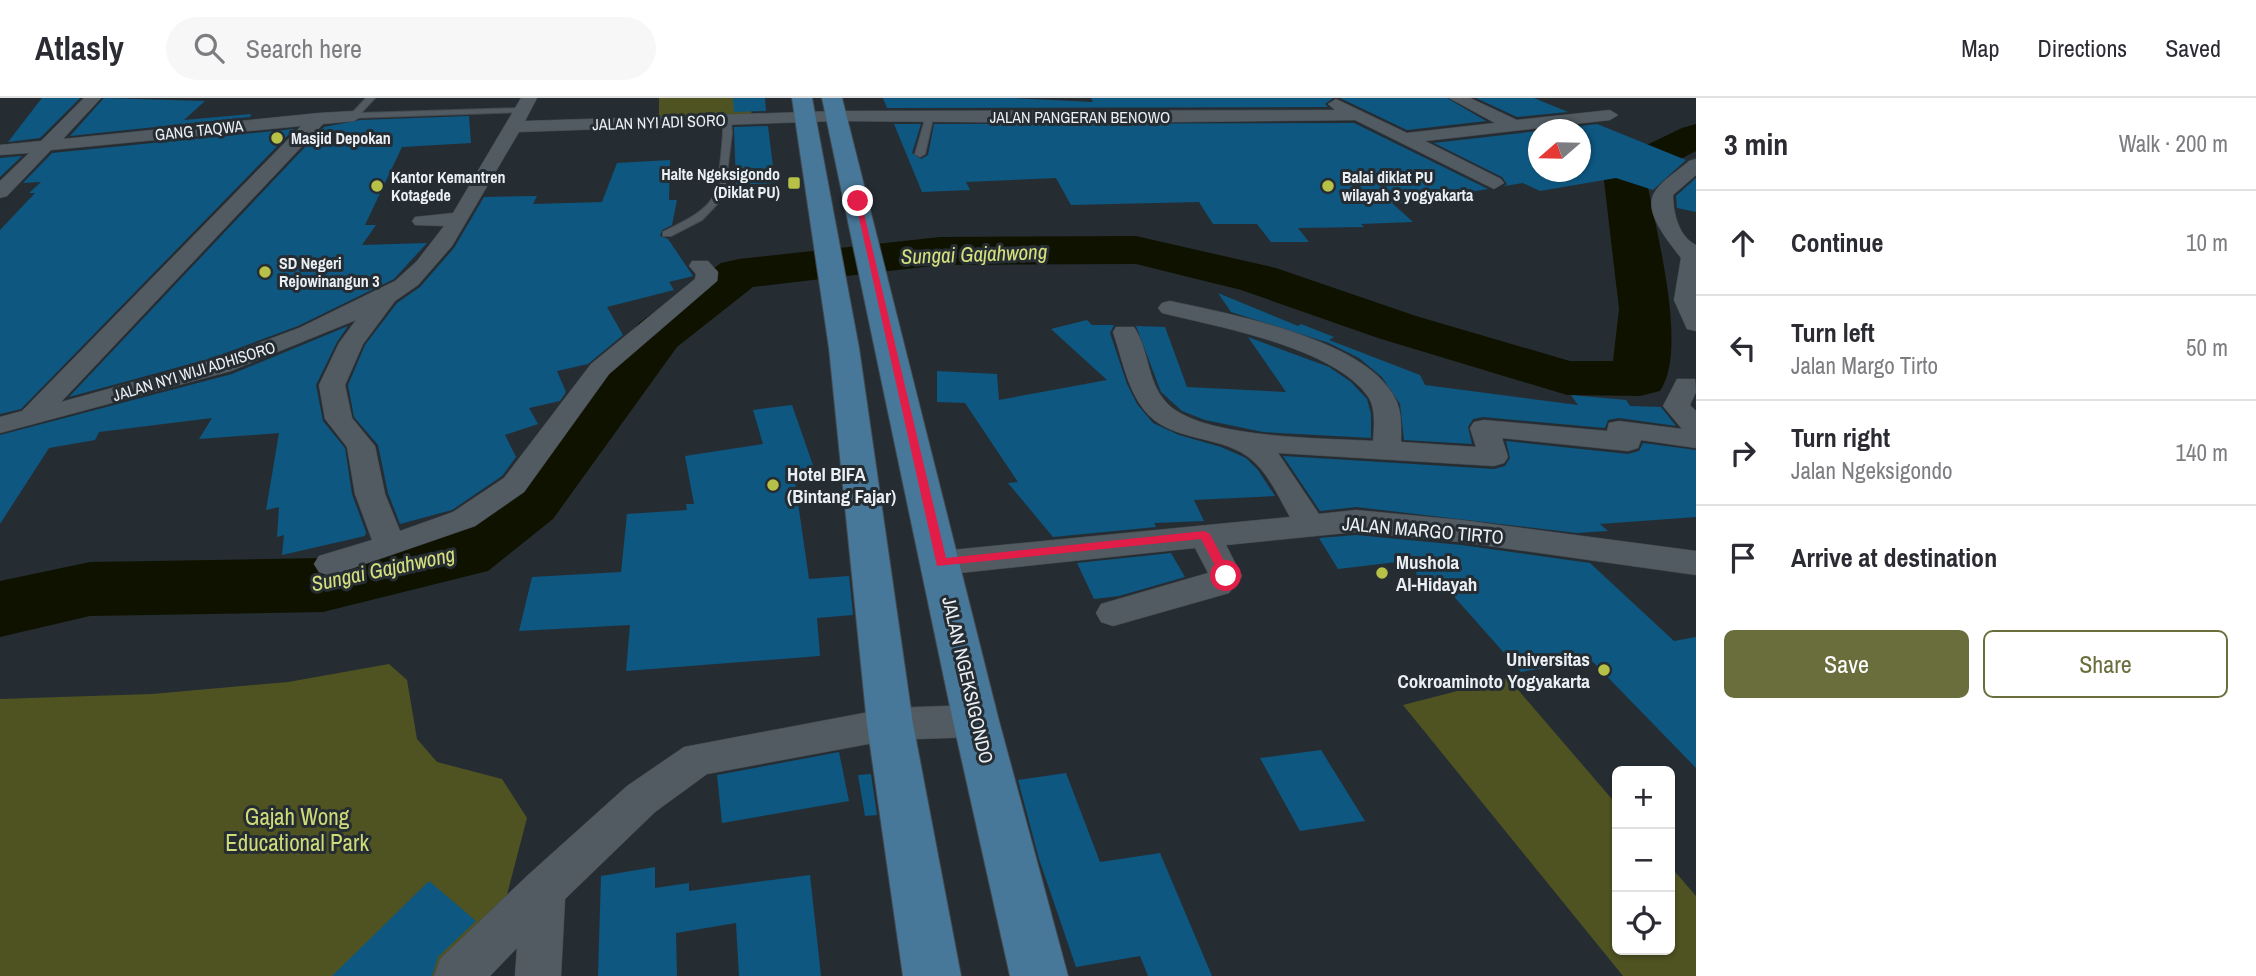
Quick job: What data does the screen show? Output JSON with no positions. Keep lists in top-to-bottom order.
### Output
{
  "streets": {
    "main road": ["JALAN NGEKSIGONDO"],
    "street": [
      "JALAN PANGERAN BENOWO",
      "JALAN NYI ADI SORO",
      "GANG TAQWA",
      "JALAN NYI WIJI ADHISORO",
      "JALAN MARGO TIRTO"
    ]
  },
  "crossings": [
    ["JALAN PANGERAN BENOWO", "JALAN NYI ADI SORO"],
    ["JALAN PANGERAN BENOWO", "JALAN NGEKSIGONDO"],
    ["JALAN NYI ADI SORO", "JALAN NYI WIJI ADHISORO"],
    ["JALAN MARGO TIRTO", "JALAN NGEKSIGONDO"]
  ],
  "water": ["Sungai Gajahwong"],
  "parks": ["Gajah Wong Educational Park"],
  "places": {
    "other": [
      "Masjid Depokan",
      "Kantor Kemantren Kotagede",
      "Balai diklat PU wilayah 3 yogyakarta",
      "SD Negeri Rejowinangun 3",
      "Hotel BIFA (Bintang Fajar)",
      "Mushola Al-Hidayah",
      "Universitas Cokroaminoto Yogyakarta"
    ],
    "transit": ["Halte Ngeksigondo (Diklat PU)"]
  },
  "north": "left",
  "page": {
    "header": "Atlasly",
    "search": "Search here",
    "nav": ["Map", "Directions", "Saved"],
    "heading": ["3 min", "Walk · 200 m"],
    "list": [
      ["Continue", "10 m"],
      ["Turn left", "Jalan Margo Tirto", "50 m"],
      ["Turn right", "Jalan Ngeksigondo", "140 m"],
      "Arrive at destination"
    ],
    "buttons": ["Save", "Share"],
    "map_buttons": ["+", "−"]
  }
}
